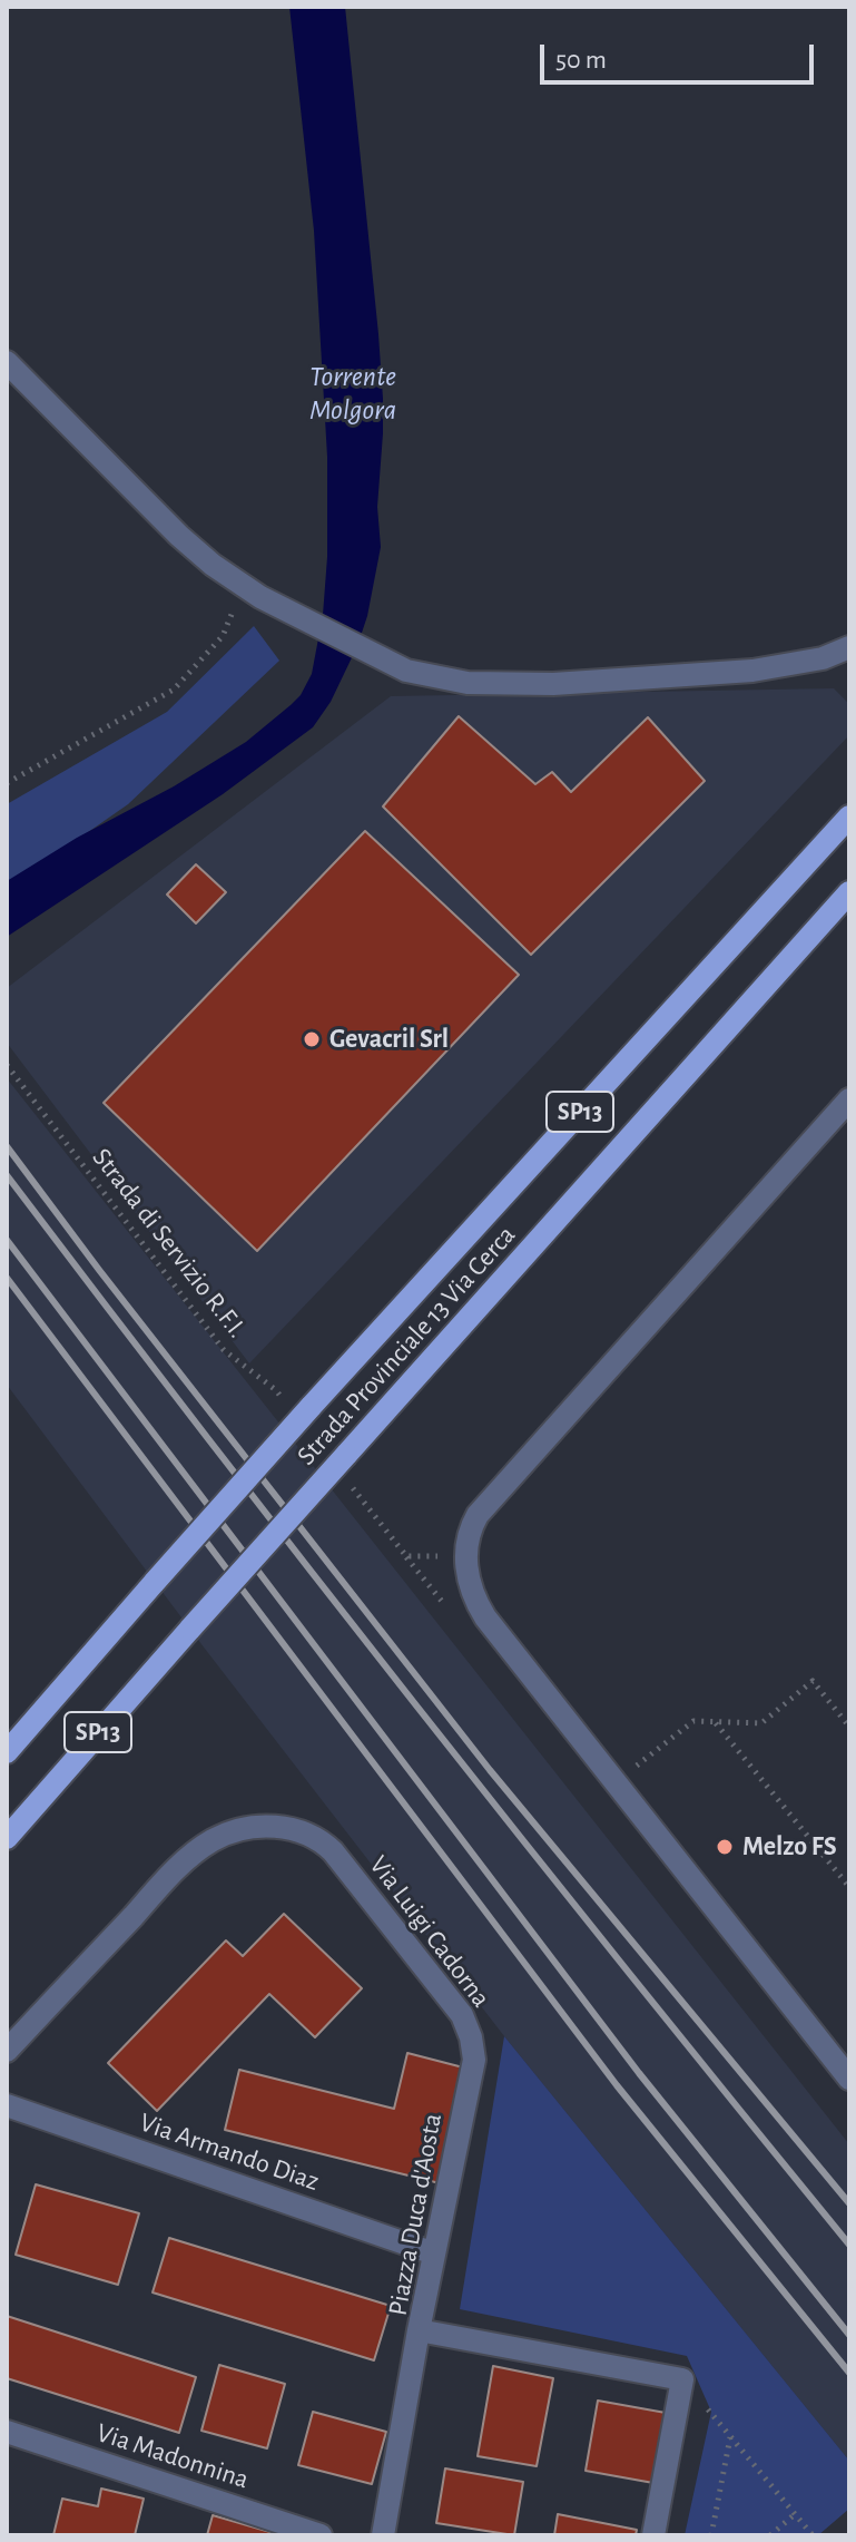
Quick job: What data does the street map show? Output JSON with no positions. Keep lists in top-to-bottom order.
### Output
{
  "streets": {
    "main road": ["SP13", "Strada Provinciale 13 Via Cerca"],
    "street": [
      "Via Luigi Cadorna",
      "Via Armando Diaz",
      "Piazza Duca d'Aosta",
      "Via Madonnina"
    ],
    "path": ["Strada di Servizio R.F.I."]
  },
  "crossings": [
    ["Via Luigi Cadorna", "Piazza Duca d'Aosta"],
    ["Via Armando Diaz", "Piazza Duca d'Aosta"]
  ],
  "water": ["Torrente Molgora"],
  "places": ["Gevacril Srl", "Melzo FS"],
  "scale_bar": "50 m"
}
